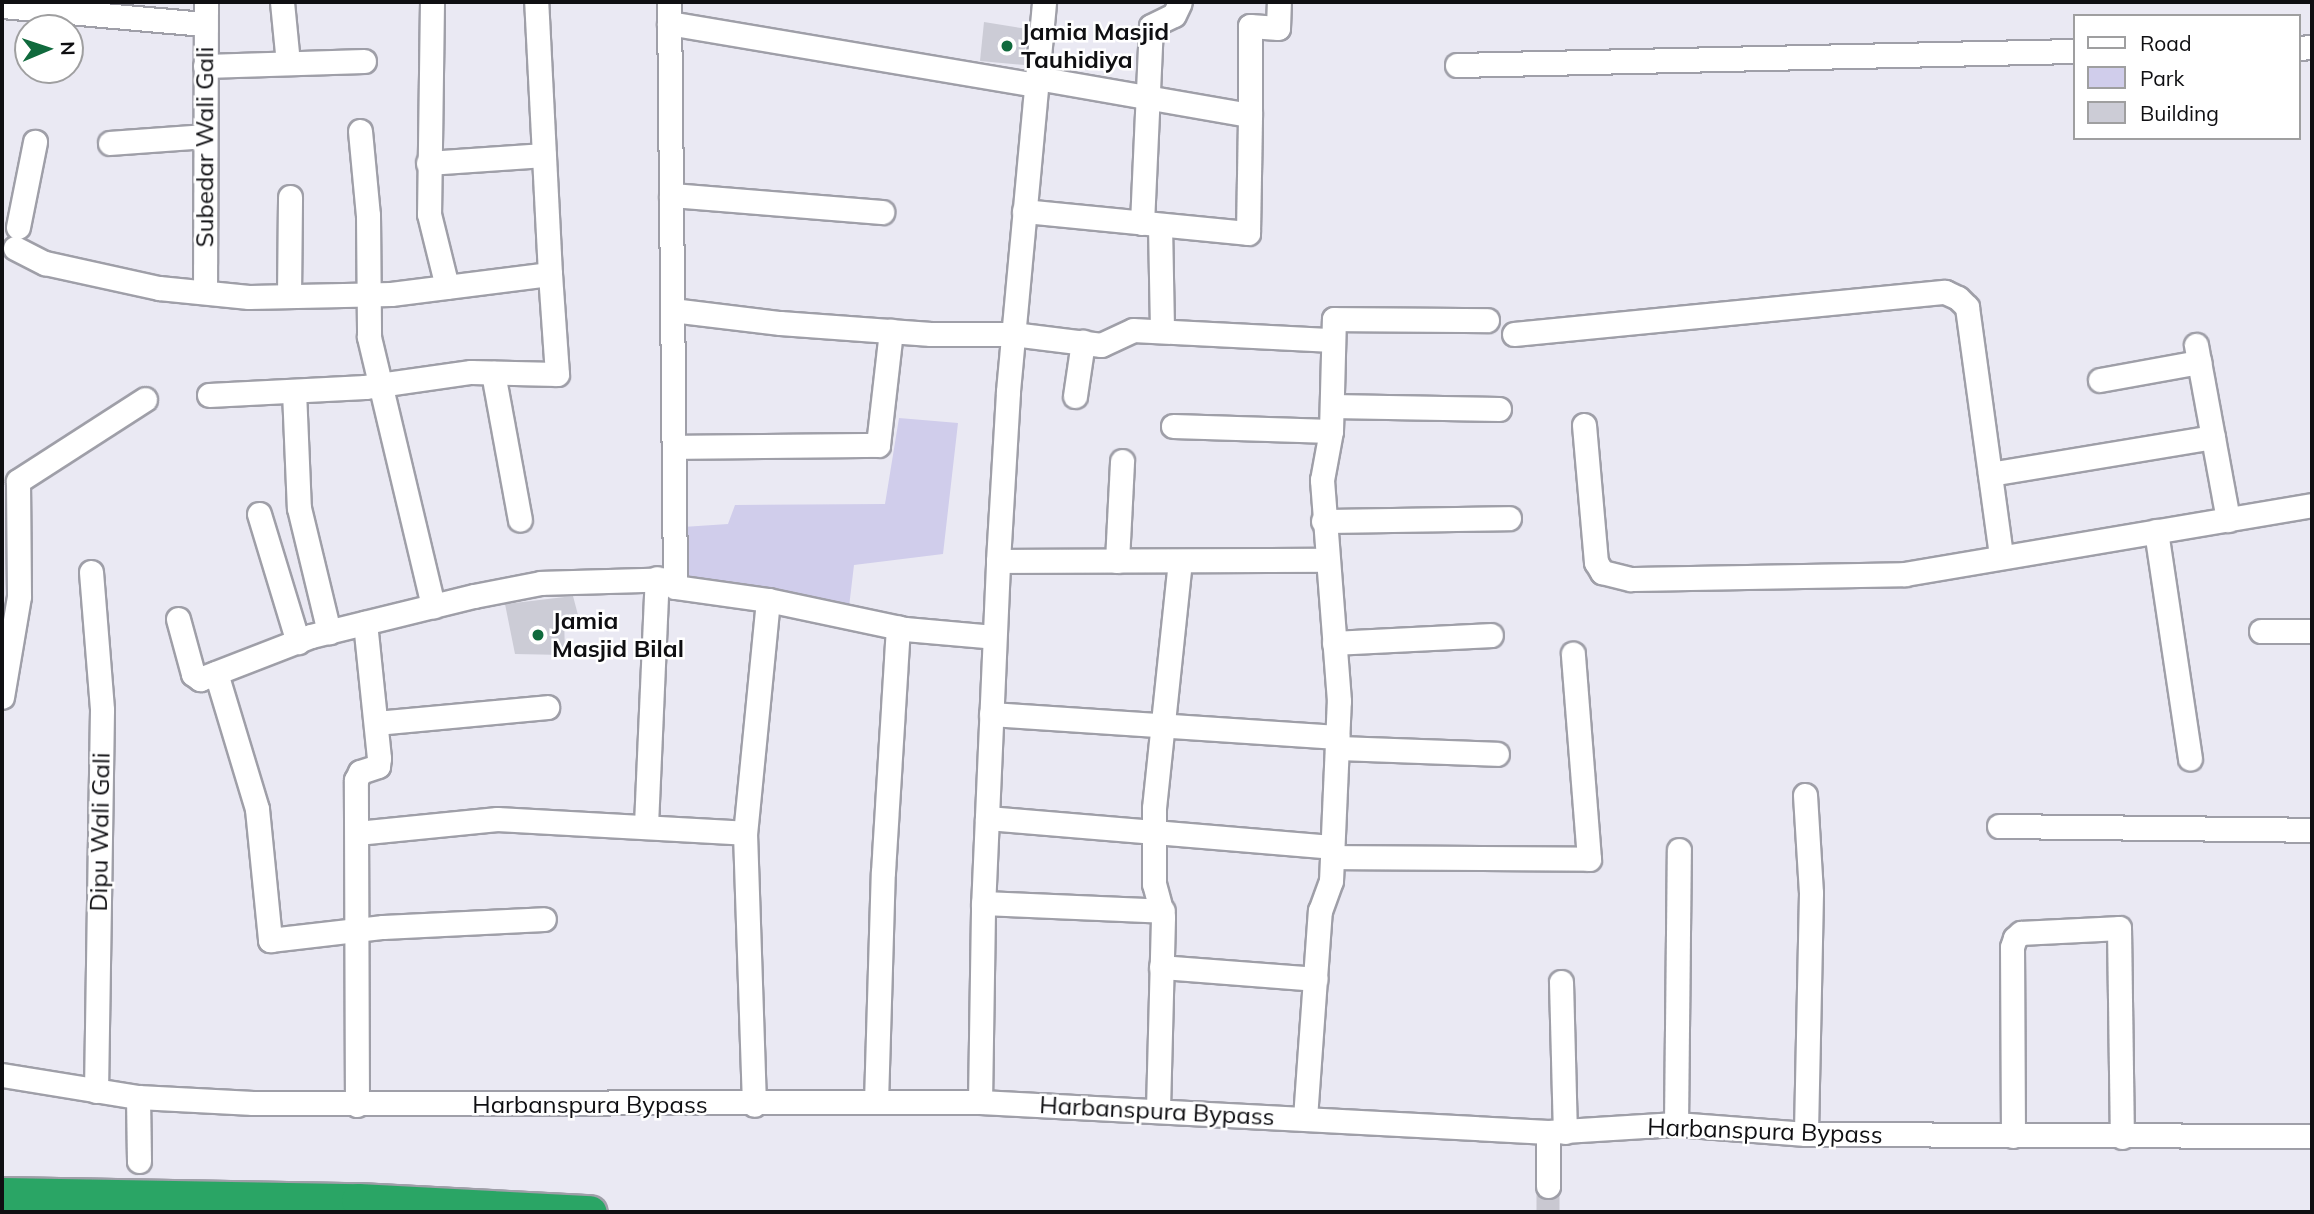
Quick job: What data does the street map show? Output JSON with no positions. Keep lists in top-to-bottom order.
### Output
{
  "streets": {
    "street": ["Subedar Wali Gali", "Dipu Wali Gali", "Harbanspura Bypass"]
  },
  "crossings": [
    ["Dipu Wali Gali", "Harbanspura Bypass"]
  ],
  "places": ["Jamia Masjid Tauhidiya", "Jamia Masjid Bilal"],
  "legend": ["Road", "Park", "Building"],
  "north": "right"
}
